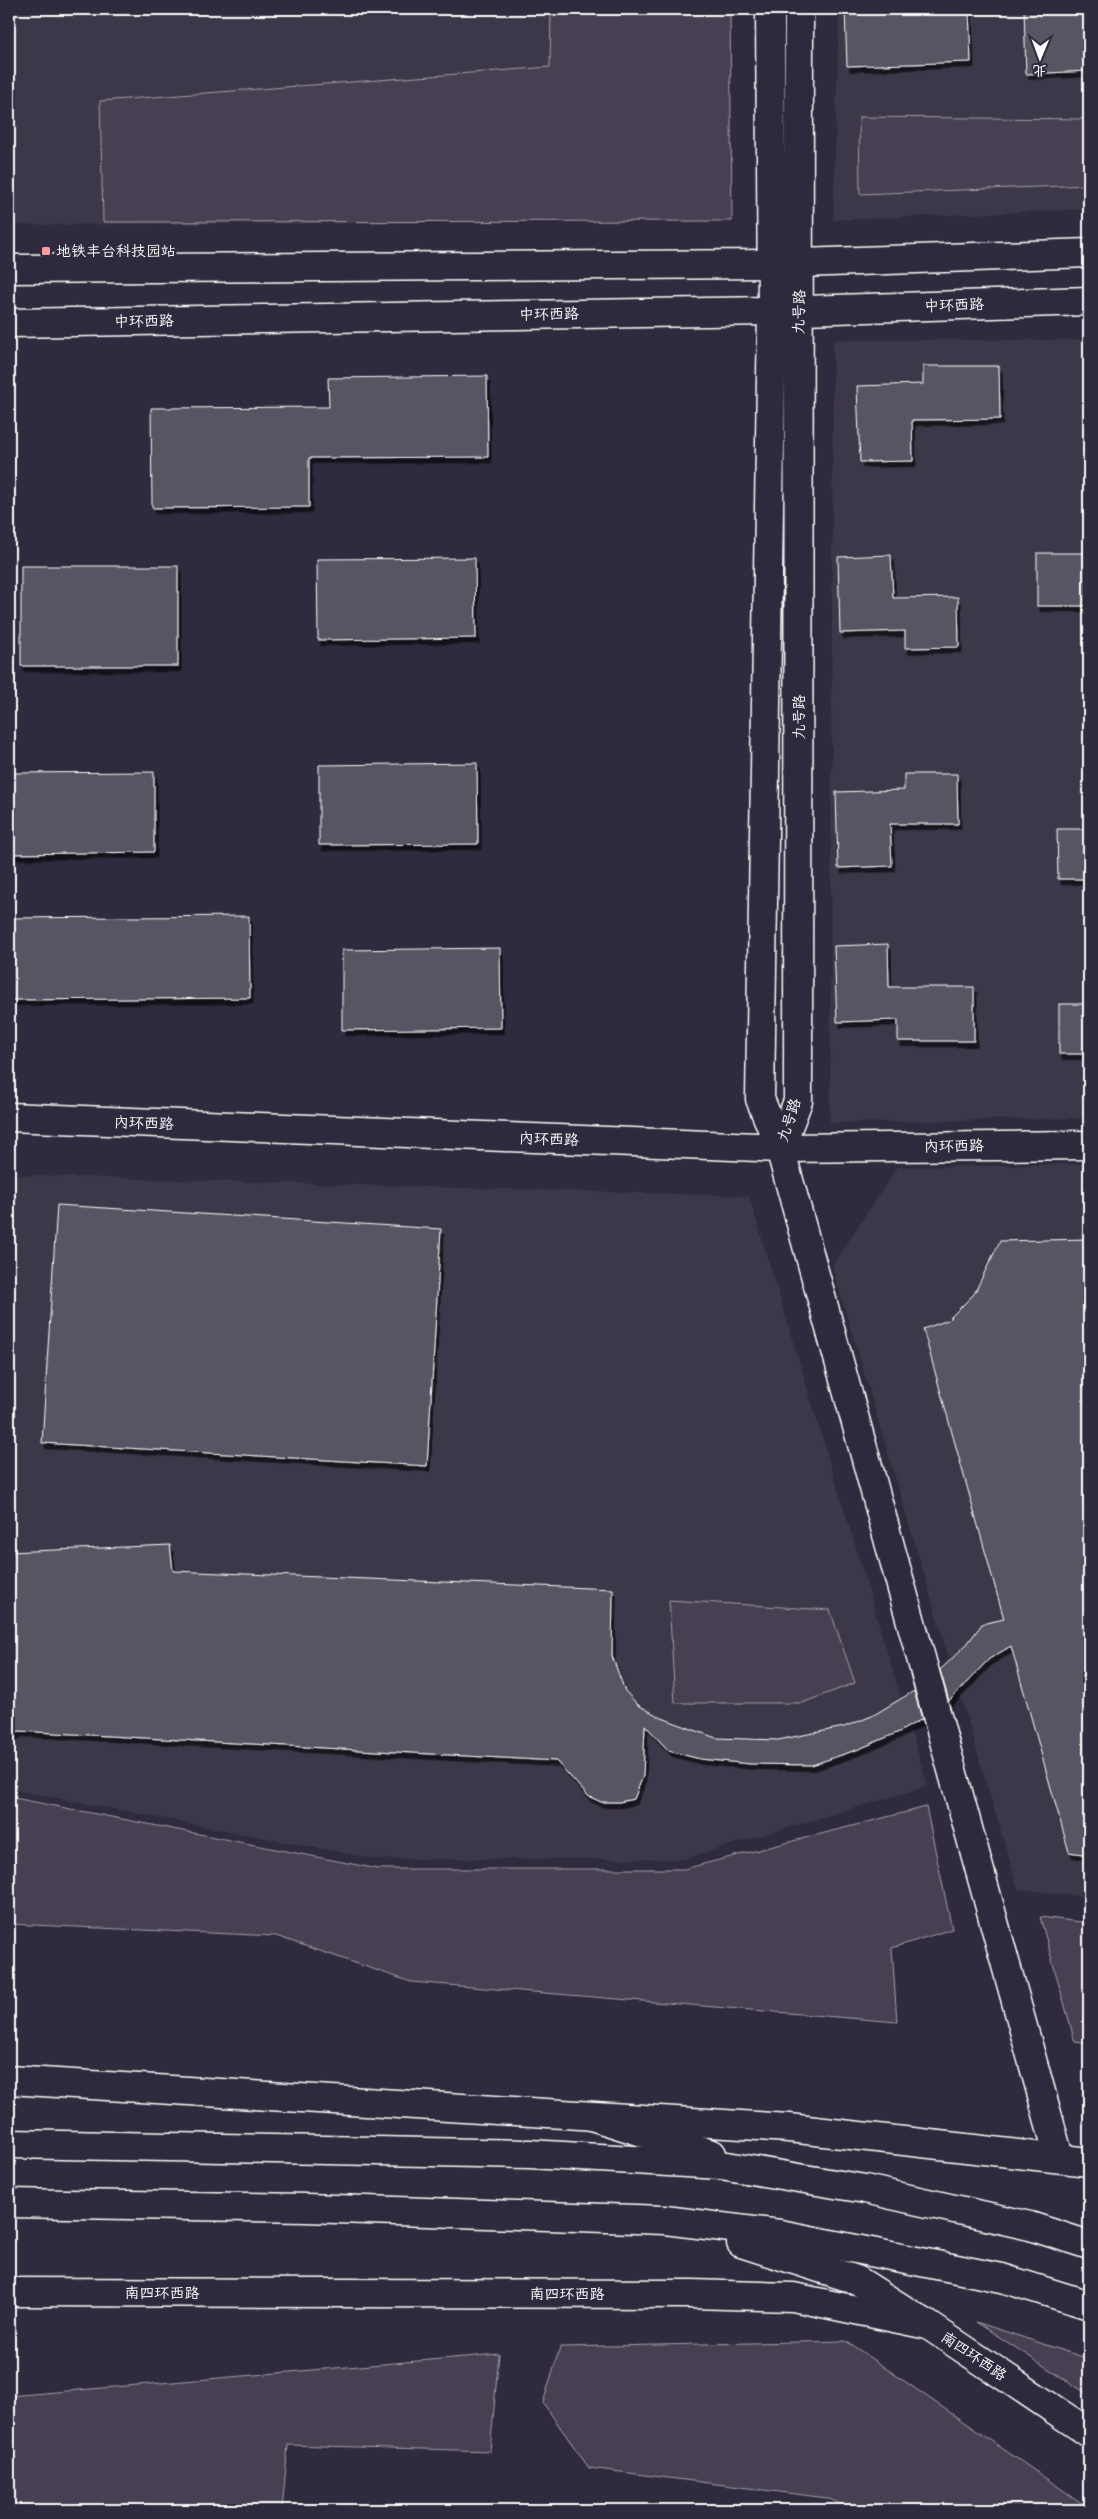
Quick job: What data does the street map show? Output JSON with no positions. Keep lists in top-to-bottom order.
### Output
{
  "streets": {
    "main road": [
      "中环西路",
      "九号路",
      "内环西路",
      "南四环西路"
    ]
  },
  "crossings": [
    ["中环西路", "九号路"],
    ["九号路", "内环西路"]
  ],
  "places": {
    "transit": ["地铁丰台科技园站"]
  },
  "north": "bottom"
}
